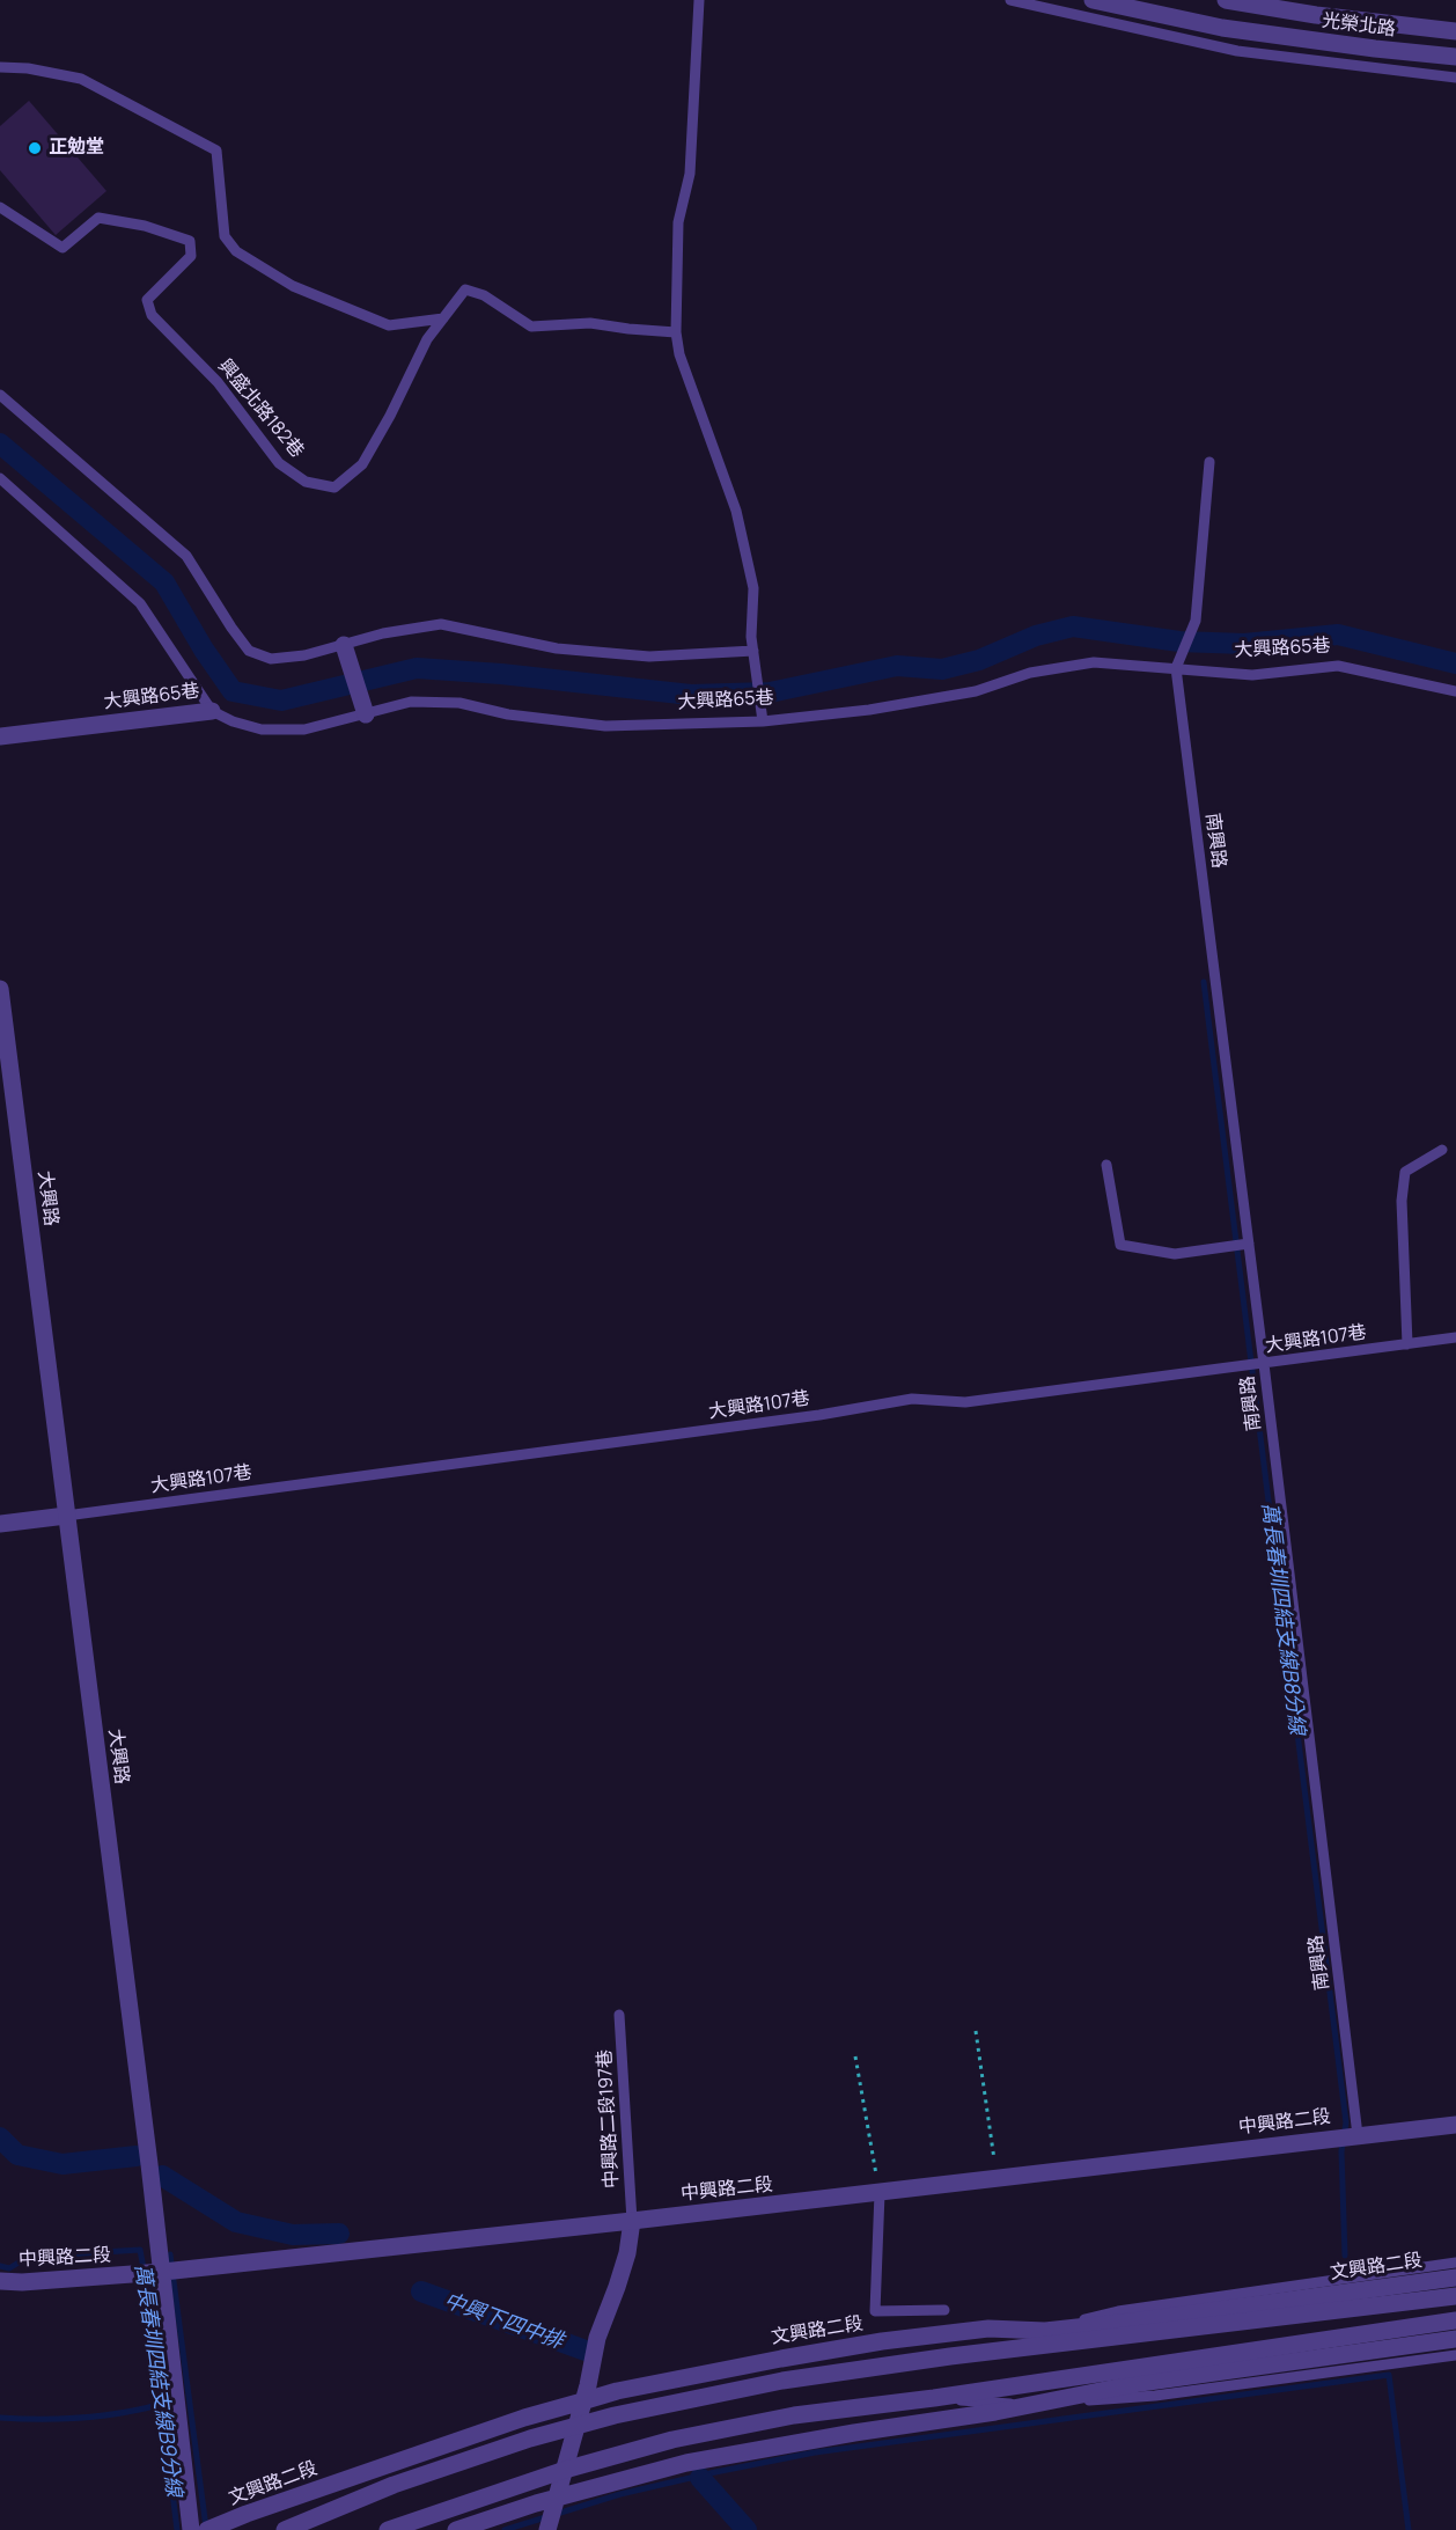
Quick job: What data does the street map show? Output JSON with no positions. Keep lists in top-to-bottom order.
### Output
{
  "streets": {
    "street": [
      "光榮北路",
      "大興路65巷",
      "大興路",
      "中興路二段",
      "文興路二段"
    ],
    "lane": [
      "興盛北路182巷",
      "南興路",
      "大興路107巷",
      "中興路二段197巷"
    ]
  },
  "crossings": [
    ["大興路65巷", "南興路"],
    ["南興路", "大興路107巷"],
    ["南興路", "中興路二段"],
    ["大興路", "大興路107巷"],
    ["大興路", "中興路二段"],
    ["中興路二段197巷", "中興路二段"]
  ],
  "water": ["萬長春圳四結支線B8分線", "中興下四中排", "萬長春圳四結支線B9分線"],
  "places": ["正勉堂"]
}
